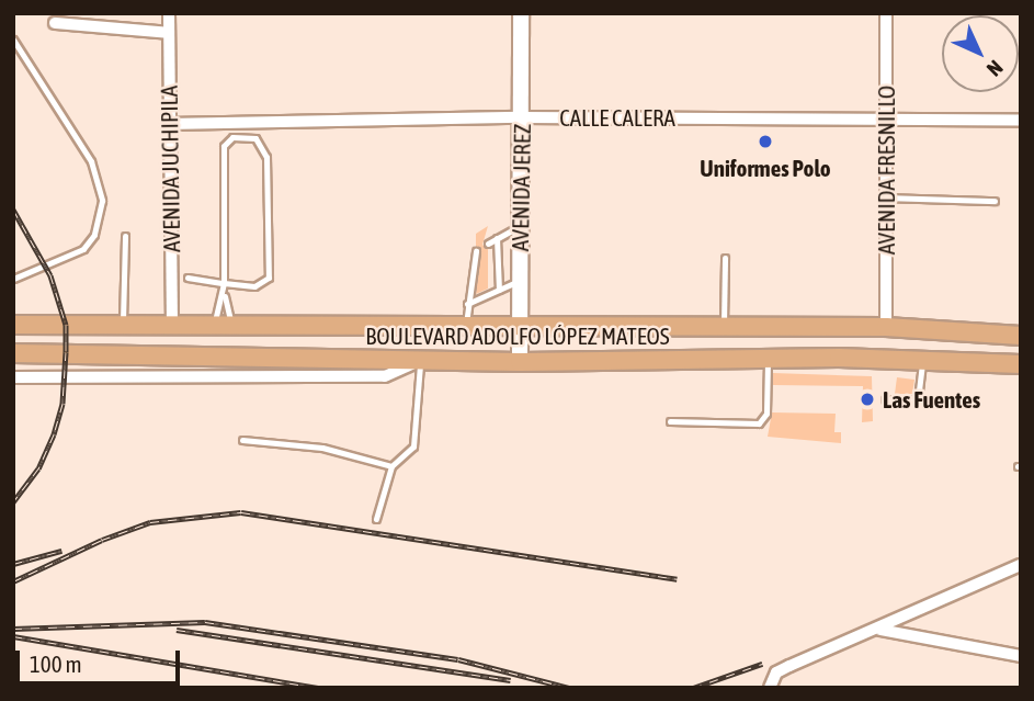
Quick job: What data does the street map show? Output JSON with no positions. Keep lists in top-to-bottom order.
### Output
{
  "streets": {
    "main road": ["BOULEVARD ADOLFO LÓPEZ MATEOS"],
    "street": [
      "CALLE CALERA",
      "AVENIDA JUCHIPILA",
      "AVENIDA FRESNILLO",
      "AVENIDA JEREZ"
    ]
  },
  "crossings": [
    ["CALLE CALERA", "AVENIDA JUCHIPILA"],
    ["CALLE CALERA", "AVENIDA FRESNILLO"],
    ["CALLE CALERA", "AVENIDA JEREZ"],
    ["AVENIDA JUCHIPILA", "BOULEVARD ADOLFO LÓPEZ MATEOS"],
    ["AVENIDA FRESNILLO", "BOULEVARD ADOLFO LÓPEZ MATEOS"],
    ["AVENIDA JEREZ", "BOULEVARD ADOLFO LÓPEZ MATEOS"]
  ],
  "places": ["Uniformes Polo", "Las Fuentes"],
  "scale_bar": "100 m",
  "north": "bottom right"
}
